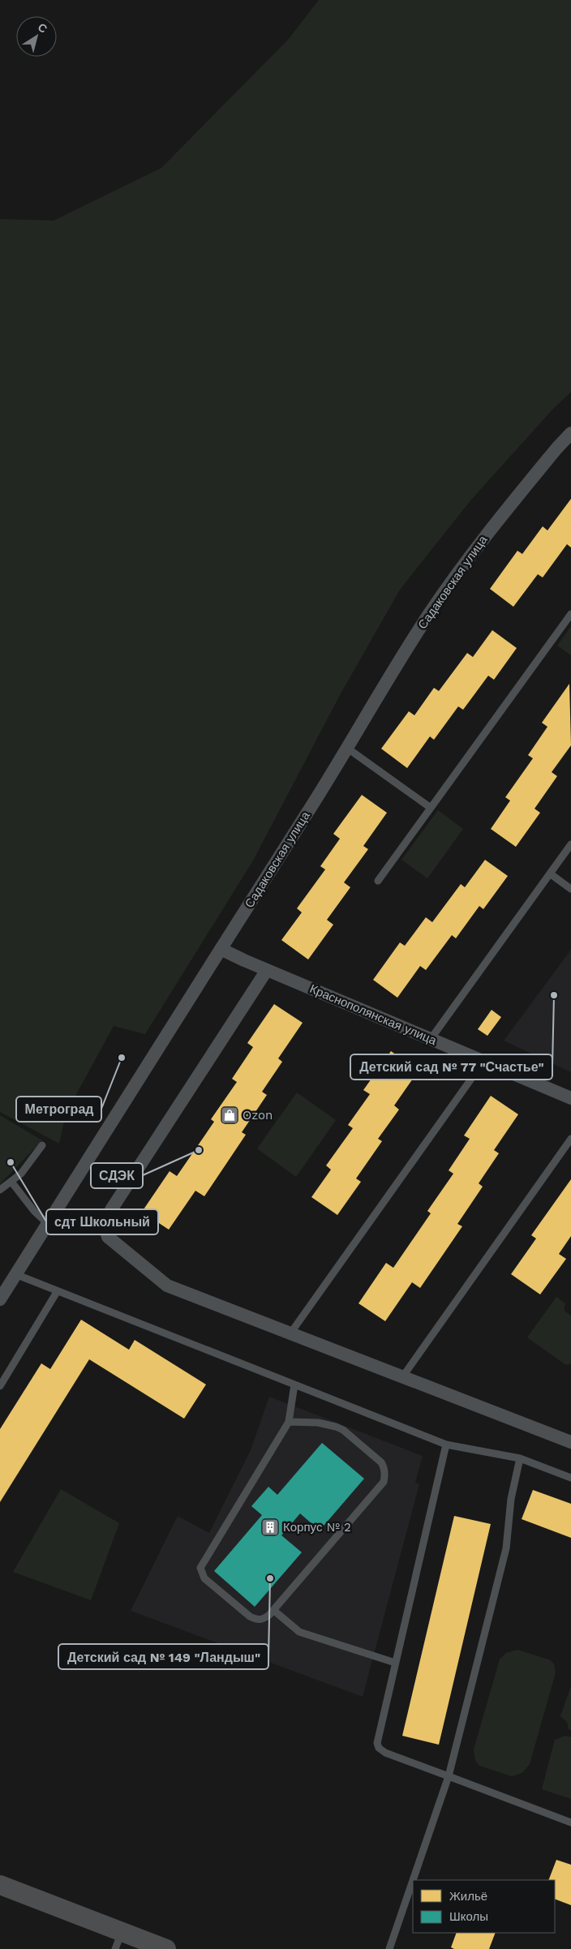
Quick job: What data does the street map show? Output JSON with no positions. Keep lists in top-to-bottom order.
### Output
{
  "streets": {
    "street": ["Садаковская улица", "Краснополянская улица"]
  },
  "crossings": [
    ["Садаковская улица", "Краснополянская улица"]
  ],
  "places": {
    "other": [
      "Детский сад № 77 \"Счастье\"",
      "Метроград",
      "СДЭК",
      "сдт Школьный",
      "Детский сад № 149 \"Ландыш\""
    ],
    "shop": ["Ozon"],
    "building": ["Корпус № 2"]
  },
  "legend": ["Жильё", "Школы"],
  "north": "top right"
}
